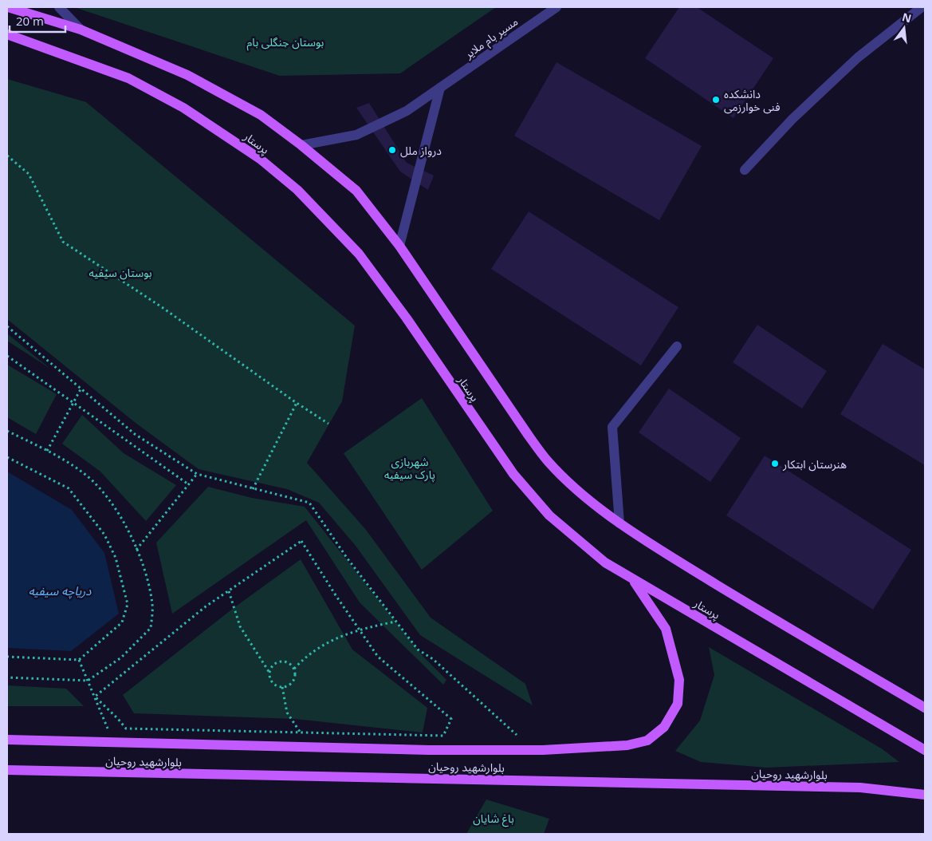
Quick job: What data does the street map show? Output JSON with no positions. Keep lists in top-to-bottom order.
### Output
{
  "streets": {
    "main road": ["پرستار", "بلوارشهید روحیان"],
    "street": ["مسیر بام ملایر"]
  },
  "crossings": [
    ["پرستار", "بلوارشهید روحیان"]
  ],
  "water": ["دریاچه سیفیه"],
  "parks": [
    "بوستان جنگلی بام",
    "بوستان سیفیه",
    "شهربازی پارک سیفیه",
    "باغ شایان"
  ],
  "places": ["دانشکده فنی خوارزمی", "درواز ملل", "هنرستان ابتکار"],
  "scale_bar": "20 m",
  "north": "top"
}
